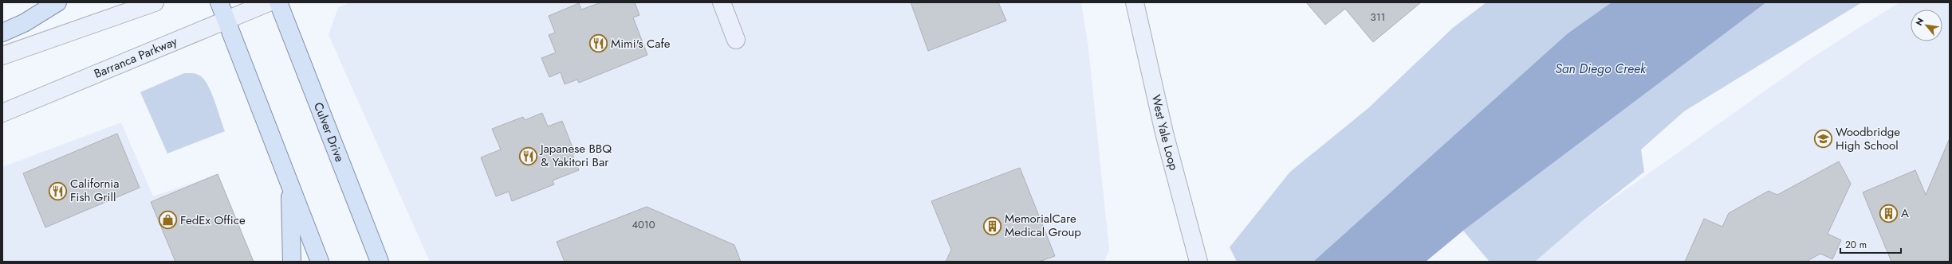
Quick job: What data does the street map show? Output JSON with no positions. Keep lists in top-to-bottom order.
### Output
{
  "streets": {
    "main road": ["Barranca Parkway", "Culver Drive", "West Yale Loop"]
  },
  "water": ["San Diego Creek"],
  "places": {
    "restaurant": ["Mimi's Cafe", "Japanese BBQ & Yakitori Bar", "California Fish Grill"],
    "school or university": ["Woodbridge High School"],
    "building": ["A", "MemorialCare Medical Group"],
    "shop": ["FedEx Office"]
  },
  "house_numbers": ["311", "4010"],
  "scale_bar": "20 m",
  "north": "top left"
}
